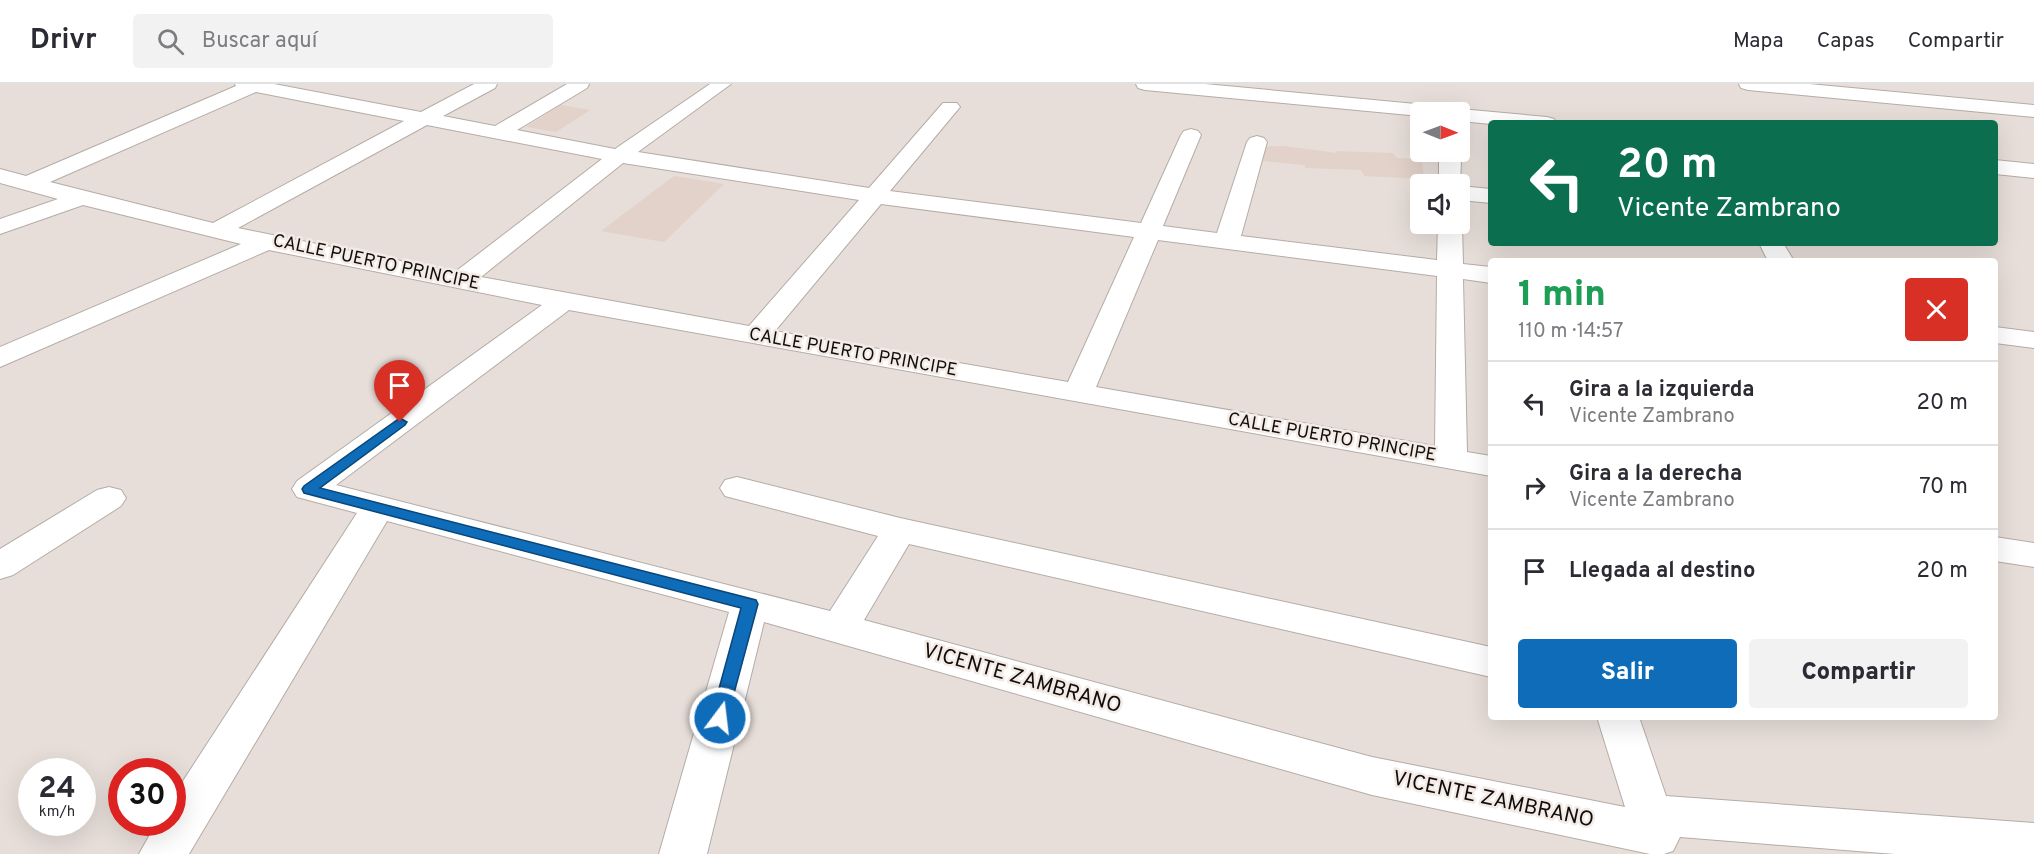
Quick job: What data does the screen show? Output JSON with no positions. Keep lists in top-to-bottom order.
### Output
{
  "streets": {
    "street": ["CALLE PUERTO PRINCIPE", "VICENTE ZAMBRANO"]
  },
  "crossings": [
    ["CALLE PUERTO PRINCIPE", "VICENTE ZAMBRANO"]
  ],
  "north": "right",
  "page": {
    "header": "Drivr",
    "search": "Buscar aquí",
    "nav": ["Mapa", "Capas", "Compartir"],
    "turn": ["20 m", "Vicente Zambrano"],
    "heading": ["1 min", "110 m · 14:57"],
    "list": [
      {
        "name": "Gira a la izquierda",
        "note": "Vicente Zambrano",
        "value": "20 m"
      },
      {
        "name": "Gira a la derecha",
        "note": "Vicente Zambrano",
        "value": "70 m"
      },
      {
        "name": "Llegada al destino",
        "value": "20 m"
      }
    ],
    "buttons": ["Salir", "Compartir"],
    "speed": "24 km/h",
    "limit": "30"
  }
}
